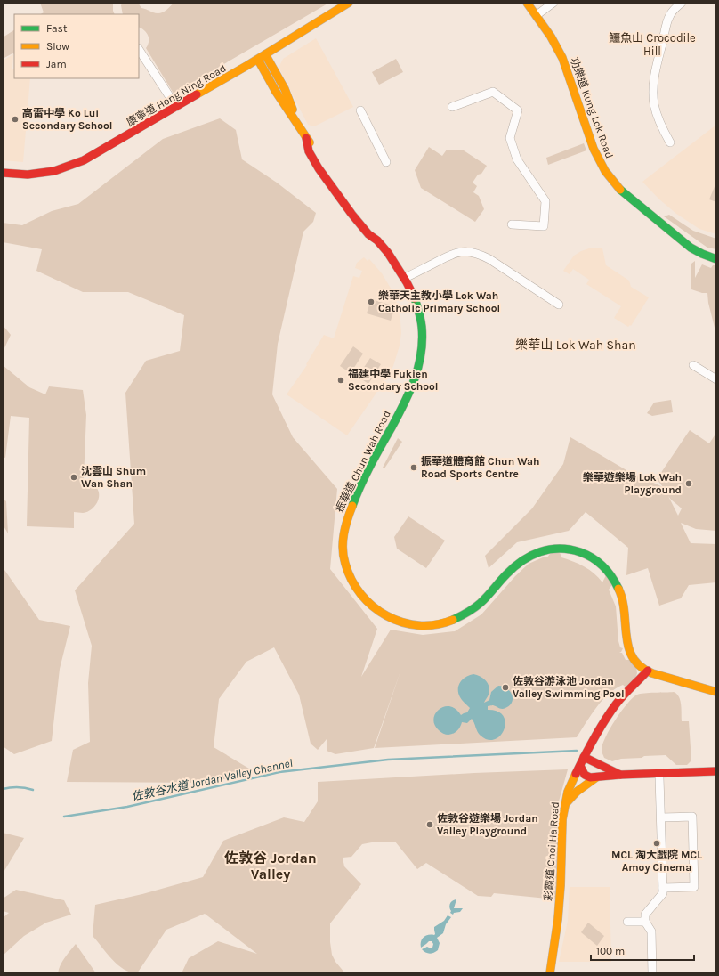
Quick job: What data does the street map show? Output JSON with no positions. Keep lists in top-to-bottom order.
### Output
{
  "streets": {
    "main road": [
      "康寧道 Hong Ning Road",
      "功樂道 Kung Lok Road",
      "振華道 Chun Wah Road",
      "彩霞道 Choi Ha Road"
    ]
  },
  "crossings": [
    ["康寧道 Hong Ning Road", "振華道 Chun Wah Road"],
    ["振華道 Chun Wah Road", "彩霞道 Choi Ha Road"]
  ],
  "districts": ["鱷魚山 Crocodile Hill", "樂華山 Lok Wah Shan", "佐敦谷 Jordan Valley"],
  "water": ["佐敦谷水道 Jordan Valley Channel"],
  "places": [
    "高雷中學 Ko Lui Secondary School",
    "樂華天主教小學 Lok Wah Catholic Primary School",
    "福建中學 Fukien Secondary School",
    "振華道體育館 Chun Wah Road Sports Centre",
    "沈雲山 Shum Wan Shan",
    "樂華遊樂場 Lok Wah Playground",
    "佐敦谷游泳池 Jordan Valley Swimming Pool",
    "佐敦谷遊樂場 Jordan Valley Playground",
    "MCL 淘大戲院 MCL Amoy Cinema"
  ],
  "legend": ["Fast", "Slow", "Jam"],
  "scale_bar": "100 m"
}
